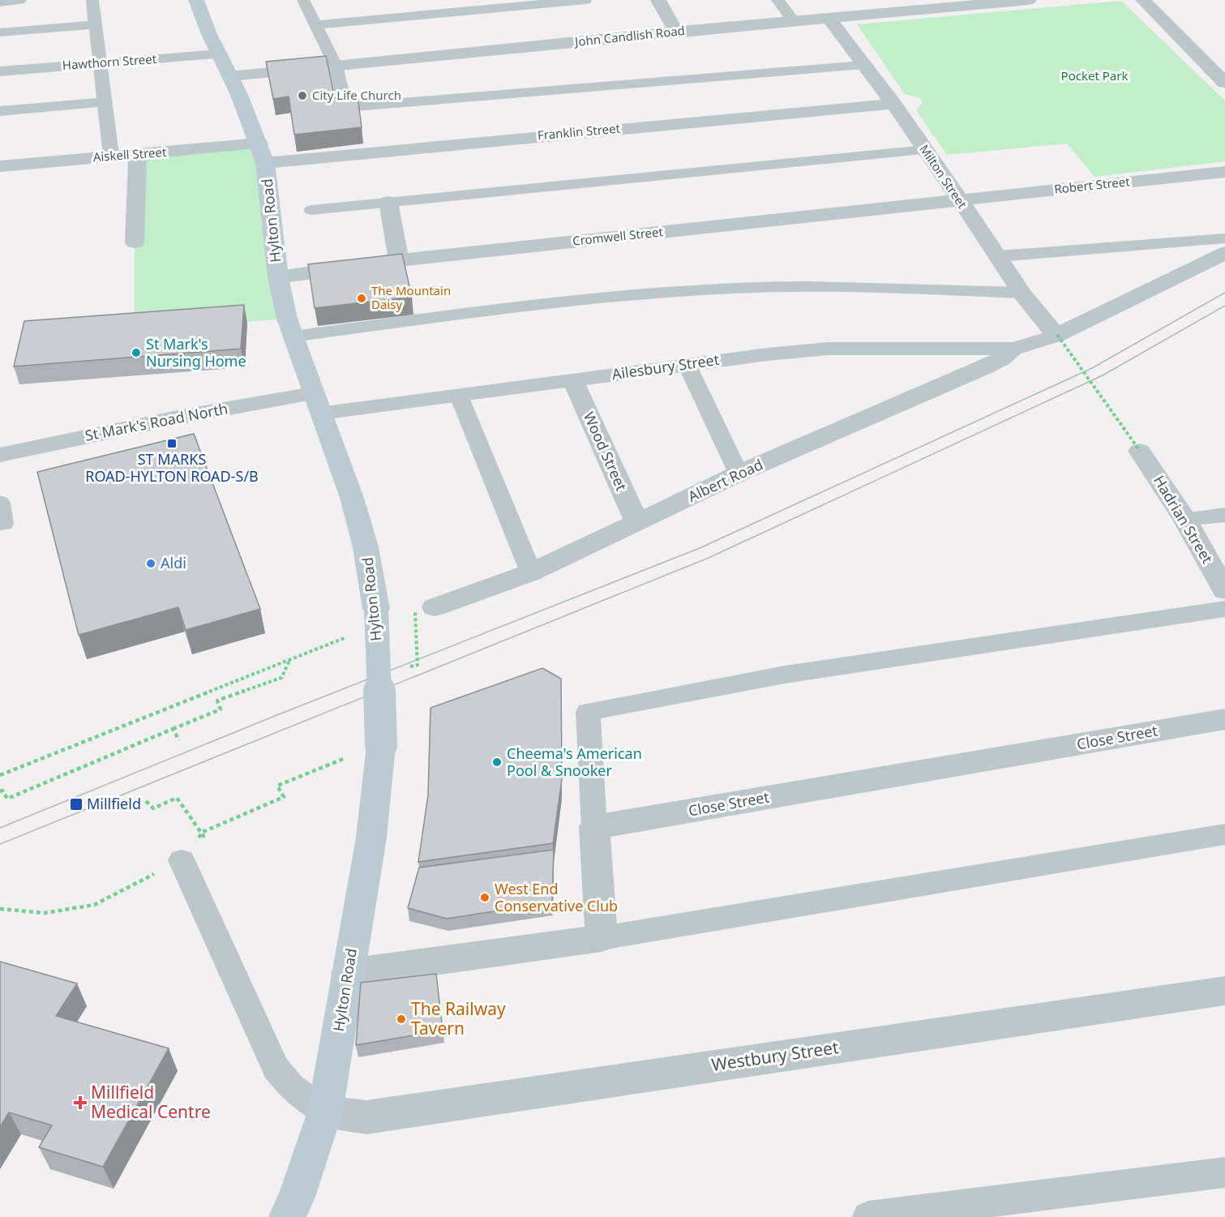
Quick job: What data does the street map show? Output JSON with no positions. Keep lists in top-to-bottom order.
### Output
{
  "streets": {
    "street": [
      "John Candlish Road",
      "Hawthorn Street",
      "Franklin Street",
      "Aiskell Street",
      "Milton Street",
      "Robert Street",
      "Hylton Road",
      "Cromwell Street",
      "Ailesbury Street",
      "St Mark's Road North",
      "Wood Street",
      "Albert Road",
      "Hadrian Street",
      "Close Street",
      "Westbury Street"
    ]
  },
  "crossings": [
    ["John Candlish Road", "Milton Street"],
    ["John Candlish Road", "Hylton Road"],
    ["Hawthorn Street", "Hylton Road"],
    ["Franklin Street", "Aiskell Street"],
    ["Franklin Street", "Milton Street"],
    ["Franklin Street", "Hylton Road"],
    ["Aiskell Street", "Hylton Road"],
    ["Milton Street", "Robert Street"],
    ["Milton Street", "Cromwell Street"],
    ["Robert Street", "Cromwell Street"],
    ["Hylton Road", "Cromwell Street"],
    ["Hylton Road", "Ailesbury Street"],
    ["Hylton Road", "St Mark's Road North"],
    ["Hylton Road", "Westbury Street"],
    ["Ailesbury Street", "St Mark's Road North"],
    ["Ailesbury Street", "Wood Street"],
    ["Ailesbury Street", "Albert Road"],
    ["Wood Street", "Albert Road"]
  ],
  "parks": ["Pocket Park"],
  "places": {
    "other": [
      "City Life Church",
      "The Mountain Daisy",
      "St Mark's Nursing Home",
      "Aldi",
      "Cheema's American Pool & Snooker",
      "West End Conservative Club",
      "The Railway Tavern"
    ],
    "transit": ["ST MARKS ROAD-HYLTON ROAD-S/B", "Millfield"],
    "health": ["Millfield Medical Centre"]
  }
}
